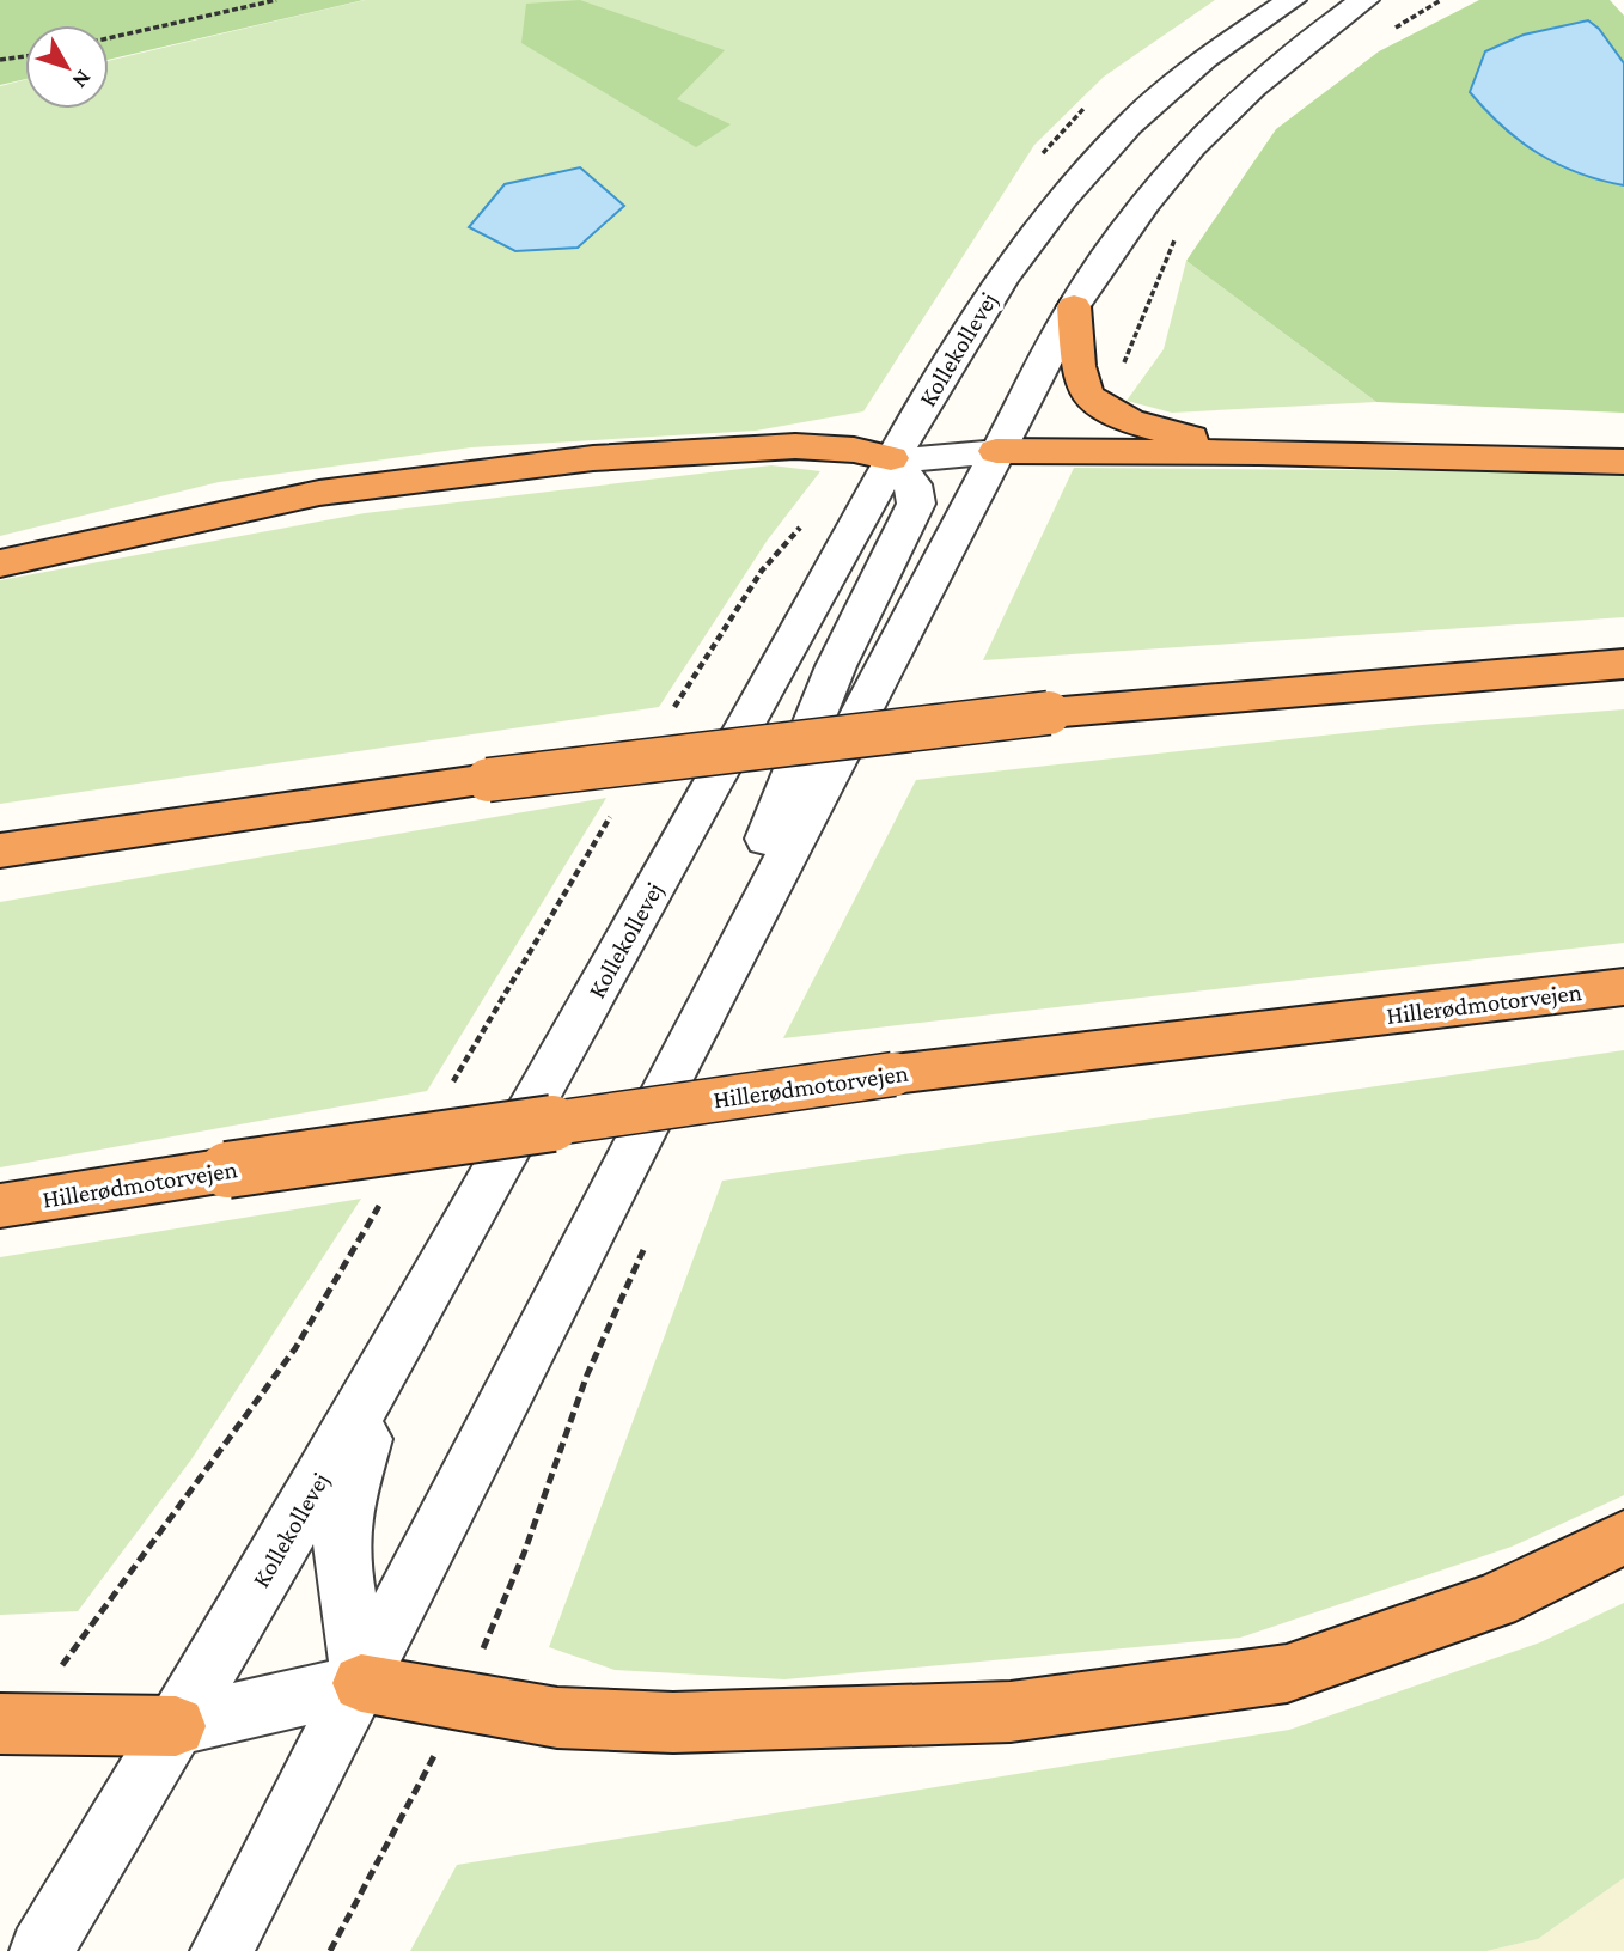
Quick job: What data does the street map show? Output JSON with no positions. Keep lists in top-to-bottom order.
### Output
{
  "streets": {
    "highway": ["Hillerødmotorvejen"],
    "street": ["Kollekollevej"]
  },
  "north": "bottom right"
}
